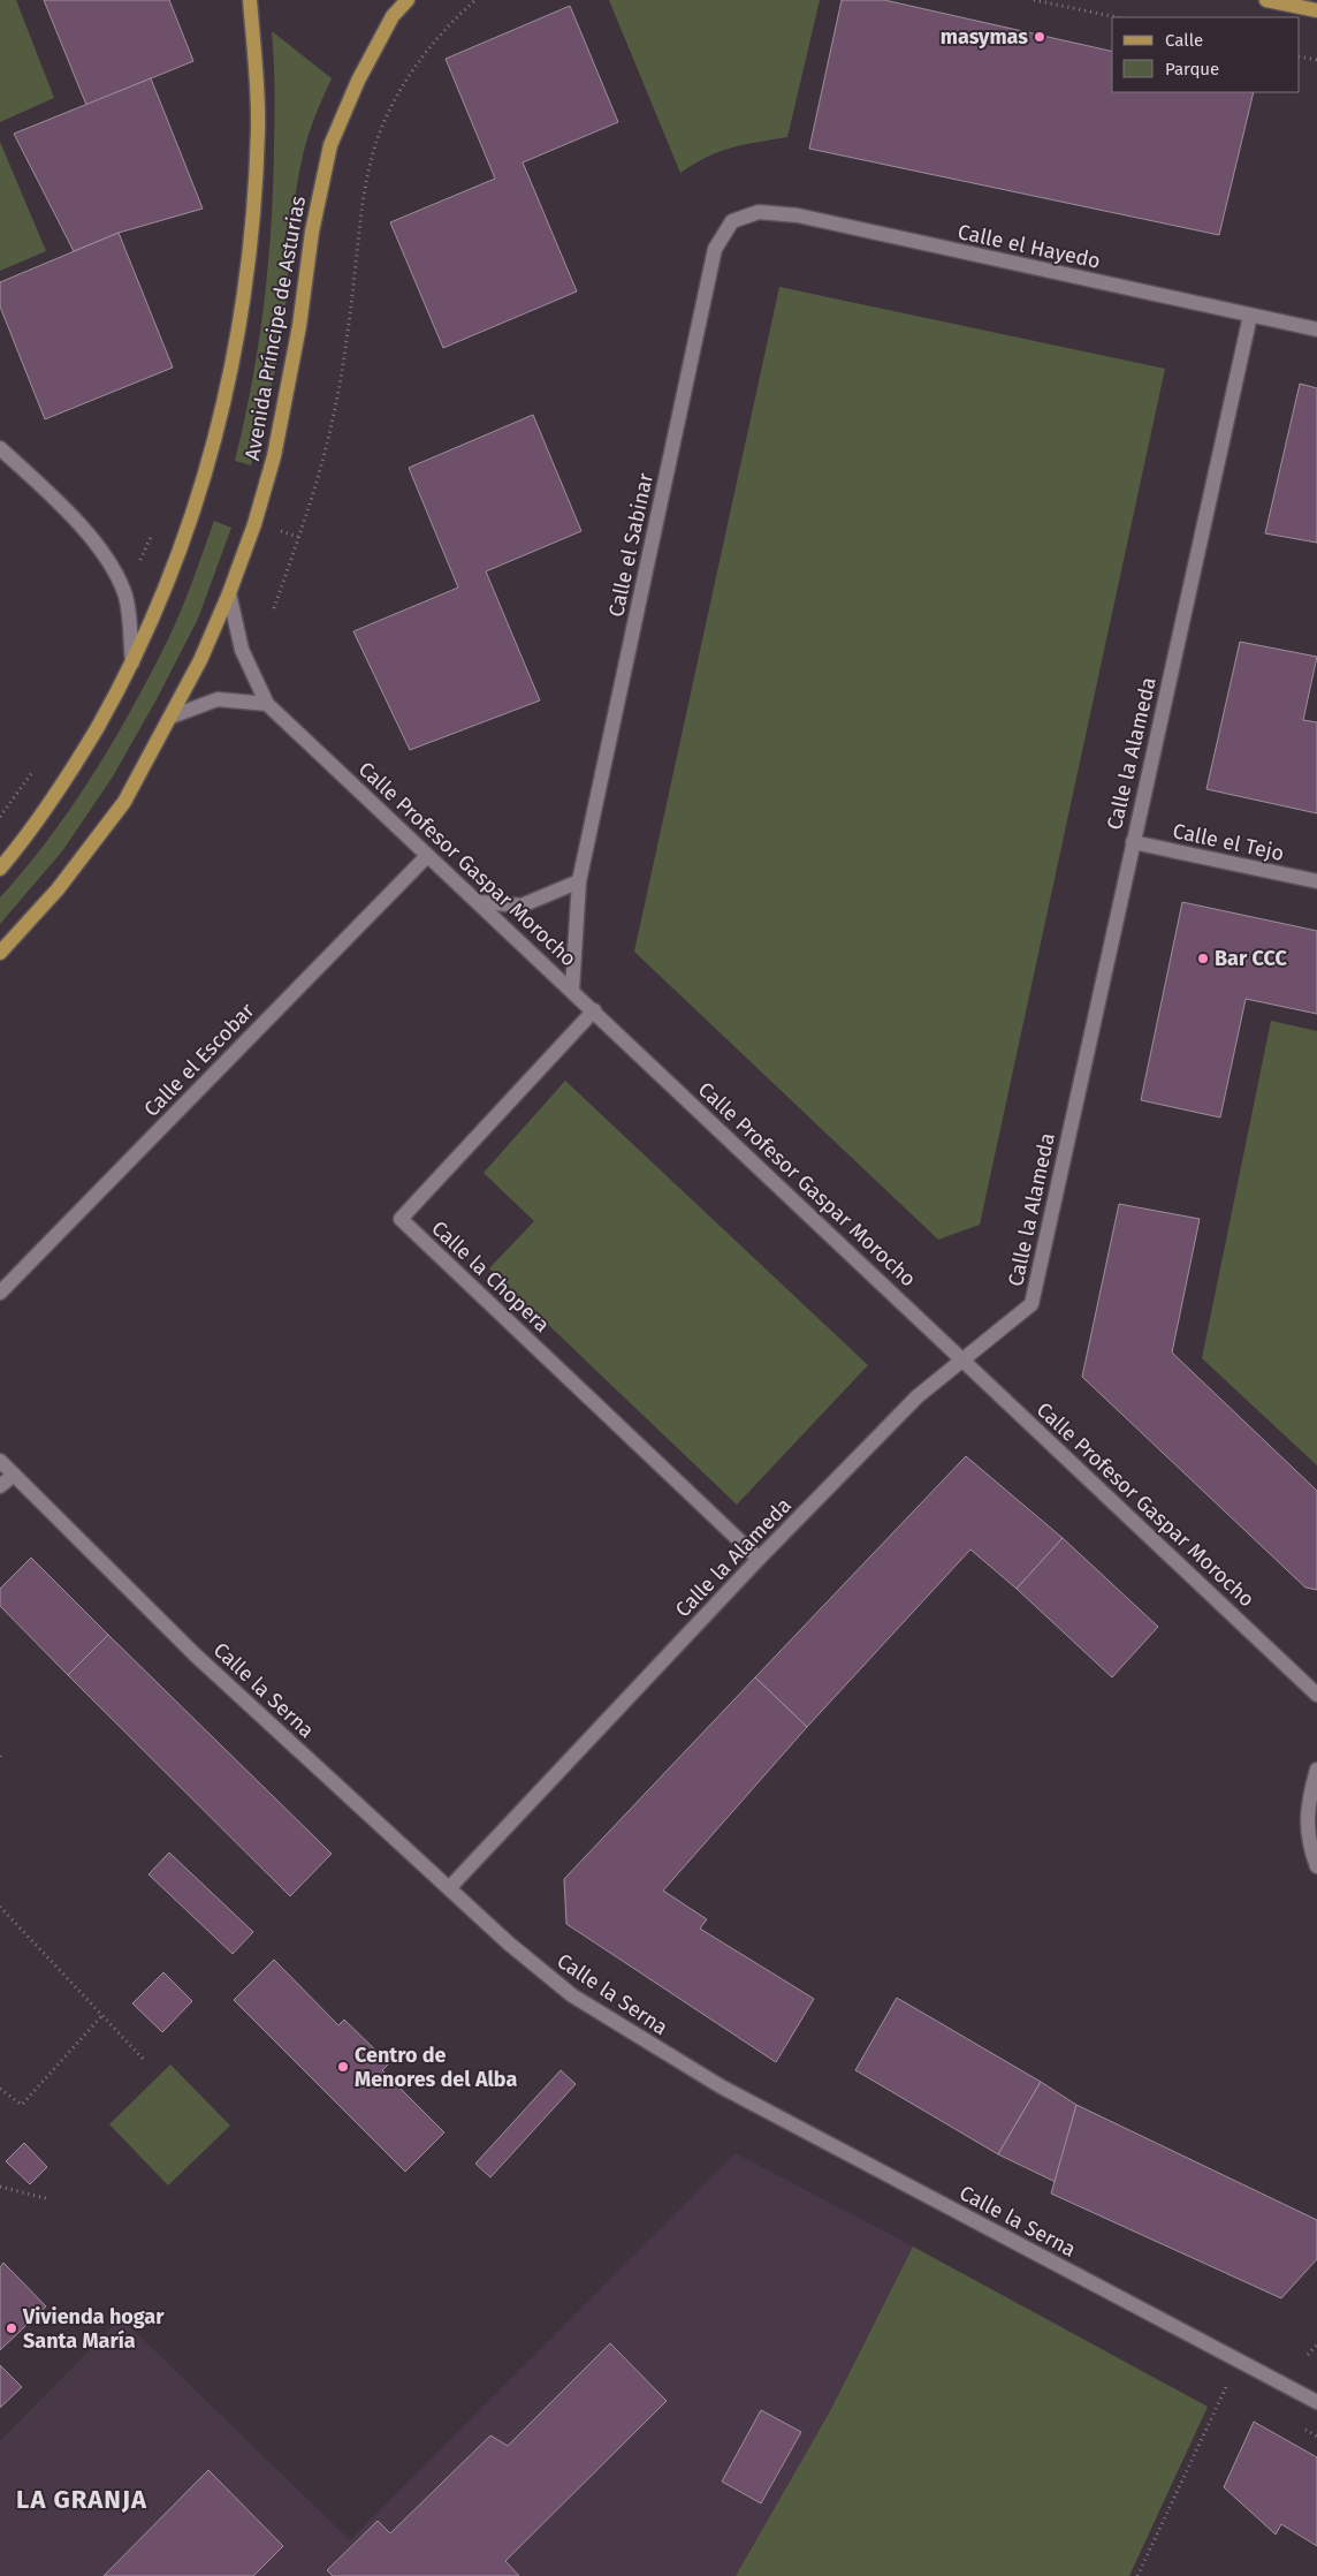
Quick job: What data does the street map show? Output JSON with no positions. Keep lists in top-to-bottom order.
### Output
{
  "streets": {
    "main road": ["Avenida Príncipe de Asturias"],
    "street": [
      "Calle el Hayedo",
      "Calle el Sabinar",
      "Calle la Alameda",
      "Calle el Tejo",
      "Calle Profesor Gaspar Morocho",
      "Calle el Escobar",
      "Calle la Chopera",
      "Calle la Serna"
    ]
  },
  "crossings": [
    ["Calle el Hayedo", "Calle el Sabinar"],
    ["Calle el Hayedo", "Calle la Alameda"],
    ["Avenida Príncipe de Asturias", "Calle Profesor Gaspar Morocho"],
    ["Calle el Sabinar", "Calle Profesor Gaspar Morocho"],
    ["Calle la Alameda", "Calle el Tejo"],
    ["Calle la Alameda", "Calle Profesor Gaspar Morocho"],
    ["Calle la Alameda", "Calle la Chopera"],
    ["Calle la Alameda", "Calle la Serna"],
    ["Calle Profesor Gaspar Morocho", "Calle el Escobar"],
    ["Calle Profesor Gaspar Morocho", "Calle la Chopera"]
  ],
  "districts": ["LA GRANJA"],
  "places": [
    "masymas",
    "Bar CCC",
    "Centro de Menores del Alba",
    "Vivienda hogar Santa María"
  ],
  "legend": ["Calle", "Parque"]
}
